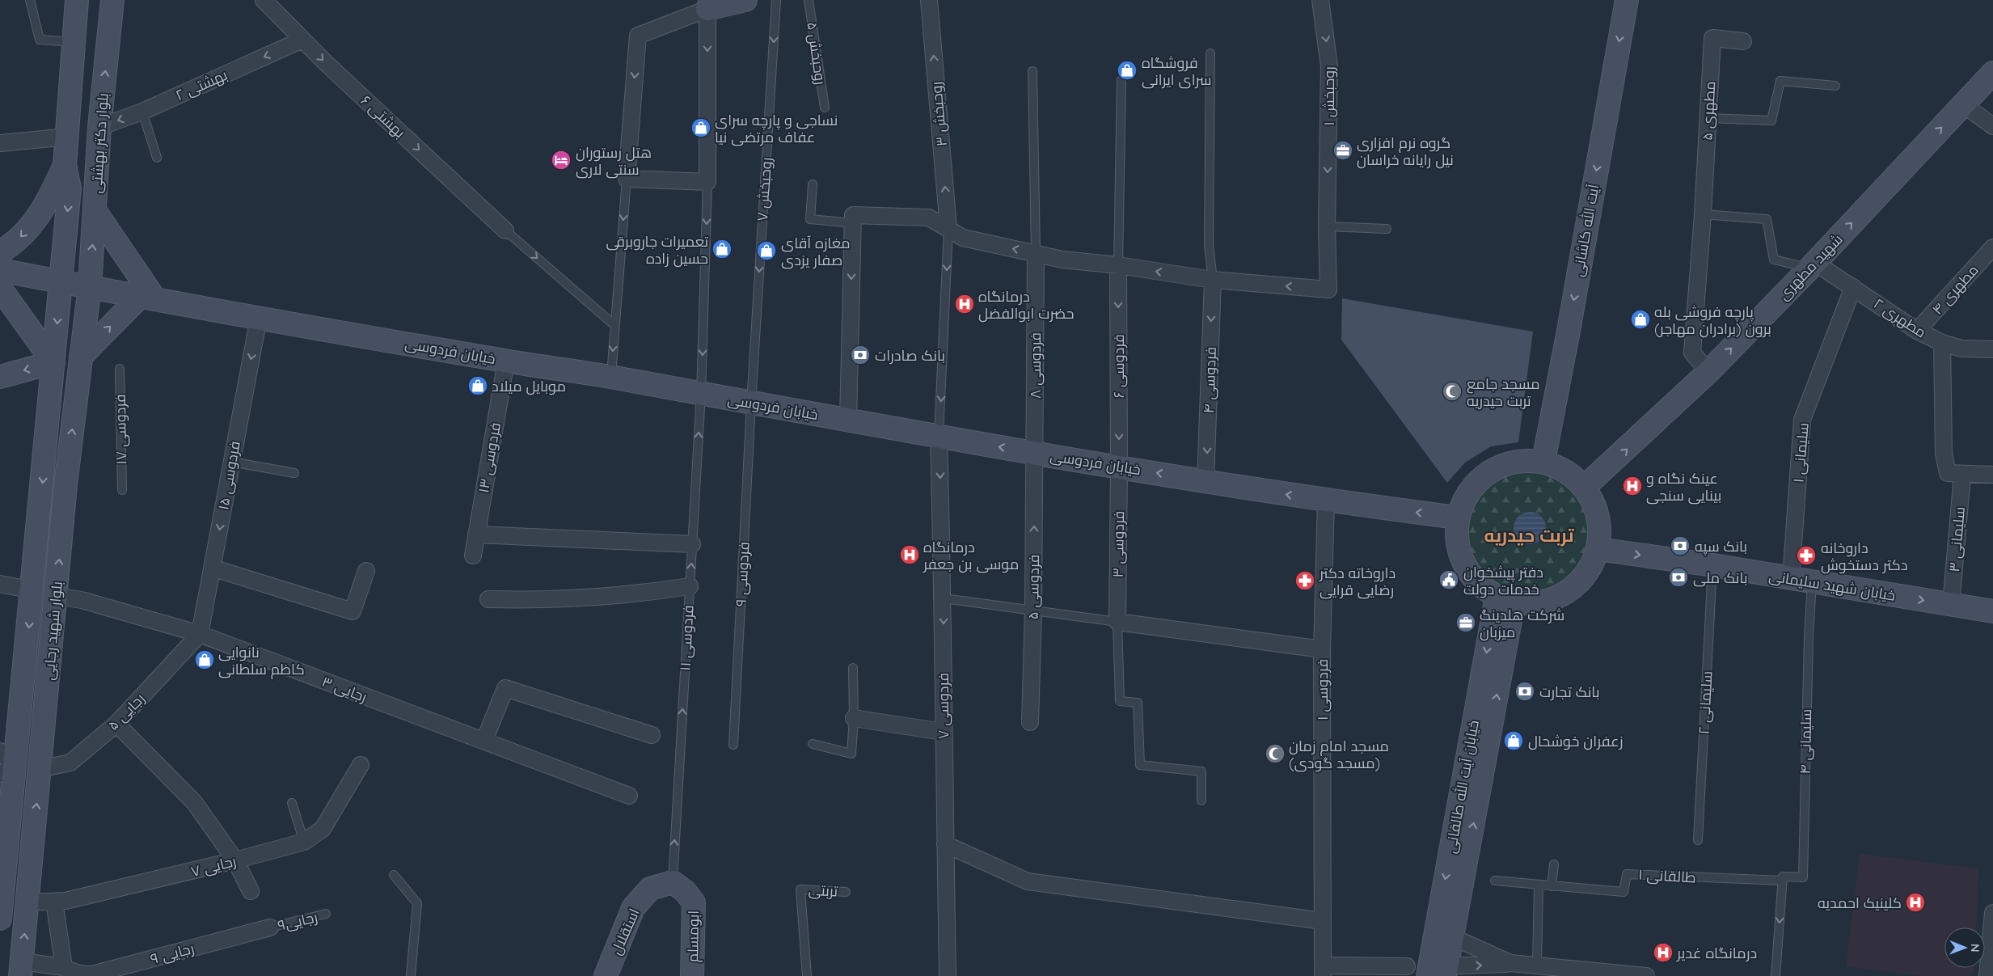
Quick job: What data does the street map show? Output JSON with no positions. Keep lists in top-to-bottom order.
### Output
{
  "streets": {
    "main road": [
      "بلوار دکتر بهشتی",
      "آیت الله کاشانی",
      "شهید مطهری",
      "خیابان فردوسی",
      "خیابان شهید سلیمانی",
      "بلوار شهید رجایی",
      "خیابان آیت الله طالقانی",
      "استقلال",
      "ابومسلم"
    ],
    "street": [
      "بهشتی ۲",
      "روحبخش ۱",
      "مطهری ۵",
      "روحبخش ۳",
      "بهشتی ۶",
      "مطهری ۴",
      "مطهری ۲",
      "فردوسی ۸",
      "فردوسی ۶",
      "فردوسی ۴",
      "سلیمانی ۱",
      "فردوسی ۱۳",
      "فردوسی ۱۵",
      "سلیمانی ۳",
      "فردوسی ۳",
      "فردوسی ۵",
      "رجایی ۳",
      "فردوسی ۱",
      "فردوسی ۷",
      "رجایی ۵",
      "رجایی ۷",
      "رجایی ۹"
    ],
    "lane": [
      "روحبخش ۵",
      "روحبخش ۷",
      "فردوسی ۱۷",
      "فردوسی ۹",
      "فردوسی ۱۱",
      "سلیمانی ۲",
      "سلیمانی ۴",
      "طالقانی ۱",
      "تربتی",
      "رجایی۹"
    ]
  },
  "crossings": [
    ["بهشتی ۲", "بهشتی ۶"],
    ["بهشتی ۲", "بلوار دکتر بهشتی"],
    ["روحبخش ۱", "فردوسی ۴"],
    ["مطهری ۵", "شهید مطهری"],
    ["بلوار دکتر بهشتی", "خیابان فردوسی"],
    ["بلوار دکتر بهشتی", "بلوار شهید رجایی"],
    ["روحبخش ۷", "خیابان فردوسی"],
    ["روحبخش ۷", "فردوسی ۹"],
    ["آیت الله کاشانی", "شهید مطهری"],
    ["آیت الله کاشانی", "خیابان فردوسی"],
    ["آیت الله کاشانی", "خیابان شهید سلیمانی"],
    ["آیت الله کاشانی", "خیابان آیت الله طالقانی"],
    ["شهید مطهری", "مطهری ۲"],
    ["شهید مطهری", "خیابان فردوسی"],
    ["شهید مطهری", "خیابان شهید سلیمانی"],
    ["شهید مطهری", "خیابان آیت الله طالقانی"],
    ["مطهری ۴", "مطهری ۲"],
    ["مطهری ۲", "سلیمانی ۱"],
    ["خیابان فردوسی", "فردوسی ۸"],
    ["خیابان فردوسی", "فردوسی ۶"],
    ["خیابان فردوسی", "فردوسی ۴"],
    ["خیابان فردوسی", "فردوسی ۱۳"],
    ["خیابان فردوسی", "فردوسی ۱۵"],
    ["خیابان فردوسی", "فردوسی ۳"],
    ["خیابان فردوسی", "فردوسی ۹"],
    ["خیابان فردوسی", "خیابان شهید سلیمانی"],
    ["خیابان فردوسی", "فردوسی ۵"],
    ["خیابان فردوسی", "بلوار شهید رجایی"],
    ["خیابان فردوسی", "فردوسی ۱۱"],
    ["خیابان فردوسی", "فردوسی ۱"],
    ["خیابان فردوسی", "فردوسی ۷"],
    ["خیابان فردوسی", "خیابان آیت الله طالقانی"],
    ["فردوسی ۸", "فردوسی ۵"],
    ["فردوسی ۶", "فردوسی ۳"],
    ["سلیمانی ۱", "خیابان شهید سلیمانی"],
    ["فردوسی ۱۵", "رجایی ۳"],
    ["فردوسی ۱۵", "رجایی ۵"],
    ["سلیمانی ۳", "خیابان شهید سلیمانی"],
    ["خیابان شهید سلیمانی", "سلیمانی ۲"],
    ["خیابان شهید سلیمانی", "سلیمانی ۴"],
    ["خیابان شهید سلیمانی", "خیابان آیت الله طالقانی"],
    ["بلوار شهید رجایی", "رجایی ۳"],
    ["بلوار شهید رجایی", "رجایی ۵"],
    ["بلوار شهید رجایی", "رجایی ۷"],
    ["فردوسی ۱۱", "استقلال"],
    ["فردوسی ۱۱", "ابومسلم"],
    ["رجایی ۳", "رجایی ۵"],
    ["سلیمانی ۴", "طالقانی ۱"],
    ["رجایی۹", "رجایی ۹"],
    ["استقلال", "ابومسلم"]
  ],
  "one_way": [
    "بهشتی ۲",
    "روحبخش ۳",
    "بهشتی ۶",
    "روحبخش ۷",
    "آیت الله کاشانی",
    "شهید مطهری",
    "فردوسی ۶",
    "فردوسی ۴",
    "فردوسی ۱۵",
    "خیابان شهید سلیمانی",
    "فردوسی ۵",
    "فردوسی ۷"
  ],
  "districts": ["تربت حیدریه"],
  "places": {
    "shop": [
      "فروشگاه سرای ایرانی",
      "نساجی و پارچه سرای عفاف مرتضی نیا",
      "تعمیرات جاروبرقی حسین زاده",
      "مغازه آقای صفار یزدی",
      "پارچه فروشی بله برون (برادران مهاجر)",
      "موبایل میلاد",
      "نانوایی کاظم سلطانی",
      "زعفران خوشحال"
    ],
    "office": ["گروه نرم افزاری نیل رایانه خراسان", "شرکت هلدینگ میزبان"],
    "hotel": ["هتل رستوران سنتی لاری"],
    "hospital": [
      "درمانگاه حضرت ابوالفضل",
      "عینک نگاه و بینایی سنجی",
      "درمانگاه موسی بن جعفر",
      "کلینیک احمدیه",
      "درمانگاه غدیر"
    ],
    "bank": [
      "بانک صادرات",
      "بانک سپه",
      "بانک ملی",
      "بانک تجارت"
    ],
    "mosque": ["مسجد جامع تربت حیدریه", "مسجد امام زمان (مسجد گودی)"],
    "pharmacy": ["داروخانه دکتر دستخوش", "داروخاته دکتر رضایی قرایی"],
    "public building": ["دفتر پیشخوان خدمات دولت"]
  },
  "north": "right"
}
